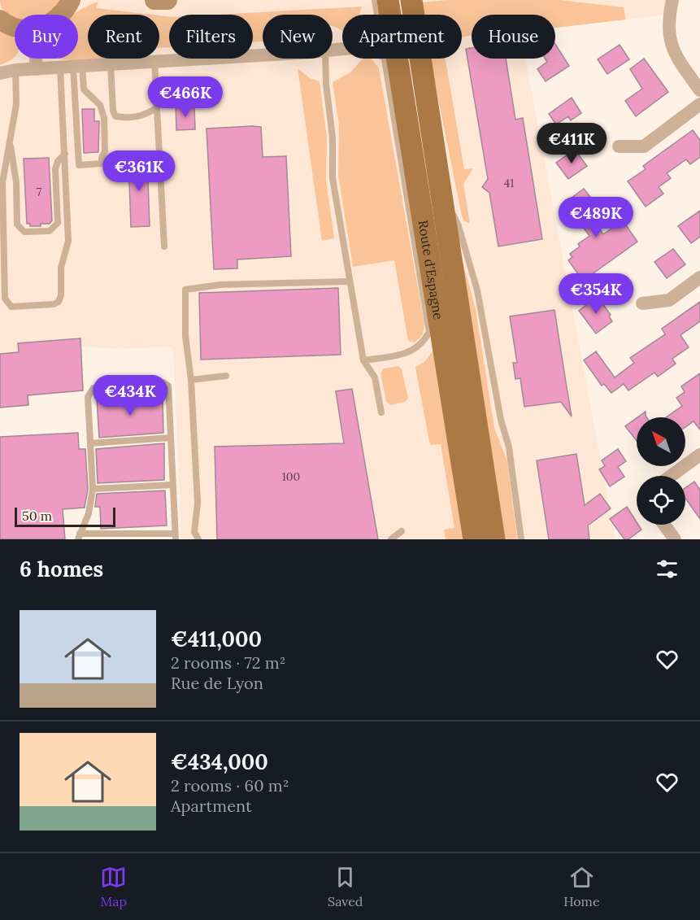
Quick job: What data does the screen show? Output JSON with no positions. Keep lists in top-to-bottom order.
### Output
{
  "streets": {
    "main road": ["Route d'Espagne"]
  },
  "house_numbers": ["41", "7", "100"],
  "scale_bar": "50 m",
  "north": "top left",
  "page": {
    "chip": [
      "Buy",
      "Rent",
      "Filters",
      "New",
      "Apartment",
      "House"
    ],
    "price": [
      "€466K",
      "€411K",
      "€361K",
      "€489K",
      "€354K",
      "€434K"
    ],
    "scale": "50 m",
    "heading": "6 homes",
    "list": [
      {
        "name": "€411,000",
        "note": "2 rooms · 72 m² · Rue de Lyon"
      },
      {
        "name": "€434,000",
        "note": "2 rooms · 60 m² · Apartment"
      }
    ],
    "tabs": ["Map", "Saved", "Home"]
  }
}
